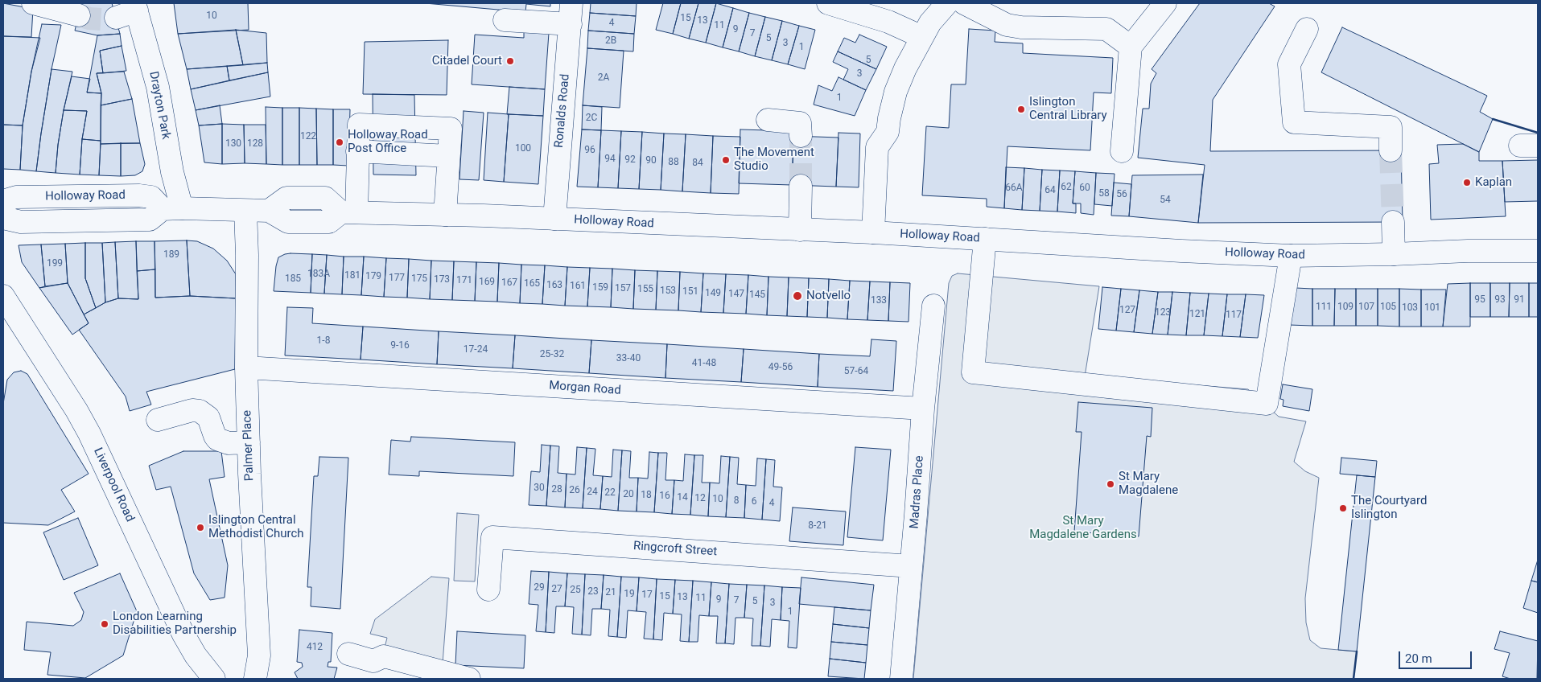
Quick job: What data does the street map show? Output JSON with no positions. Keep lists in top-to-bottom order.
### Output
{
  "streets": {
    "main road": [
      "Drayton Park",
      "Ronalds Road",
      "Holloway Road",
      "Morgan Road",
      "Palmer Place",
      "Liverpool Road",
      "Madras Place",
      "Ringcroft Street"
    ]
  },
  "crossings": [
    ["Drayton Park", "Holloway Road"],
    ["Ronalds Road", "Holloway Road"],
    ["Morgan Road", "Palmer Place"],
    ["Morgan Road", "Madras Place"],
    ["Madras Place", "Ringcroft Street"]
  ],
  "parks": ["St Mary Magdalene Gardens"],
  "places": [
    "Citadel Court",
    "Islington Central Library",
    "Holloway Road Post Office",
    "The Movement Studio",
    "Kaplan",
    "Notvello",
    "St Mary Magdalene",
    "The Courtyard Islington",
    "Islington Central Methodist Church",
    "London Learning Disabilities Partnership"
  ],
  "house_numbers": [
    "10",
    "15",
    "13",
    "4",
    "11",
    "9",
    "7",
    "5",
    "2B",
    "3",
    "1",
    "5",
    "3",
    "2A",
    "1",
    "2C",
    "122",
    "130",
    "128",
    "100",
    "96",
    "94",
    "92",
    "90",
    "88",
    "84",
    "62",
    "66A",
    "60",
    "64",
    "58",
    "56",
    "54",
    "189",
    "199",
    "183A",
    "181",
    "179",
    "177",
    "185",
    "175",
    "173",
    "171",
    "169",
    "167",
    "165",
    "163",
    "161",
    "159",
    "157",
    "155",
    "153",
    "151",
    "149",
    "147",
    "145",
    "95",
    "93",
    "91",
    "133",
    "111",
    "109",
    "107",
    "105",
    "103",
    "101",
    "127",
    "123",
    "121",
    "117",
    "1-8",
    "9-16",
    "17-24",
    "25-32",
    "33-40",
    "41-48",
    "49-56",
    "57-64",
    "30",
    "28",
    "26",
    "24",
    "22",
    "20",
    "18",
    "16",
    "14",
    "12",
    "10",
    "8",
    "6",
    "4",
    "8-21",
    "29",
    "27",
    "25",
    "23",
    "21",
    "19",
    "17",
    "15",
    "13",
    "11",
    "9",
    "7",
    "5",
    "3",
    "1",
    "412"
  ],
  "scale_bar": "20 m"
}
